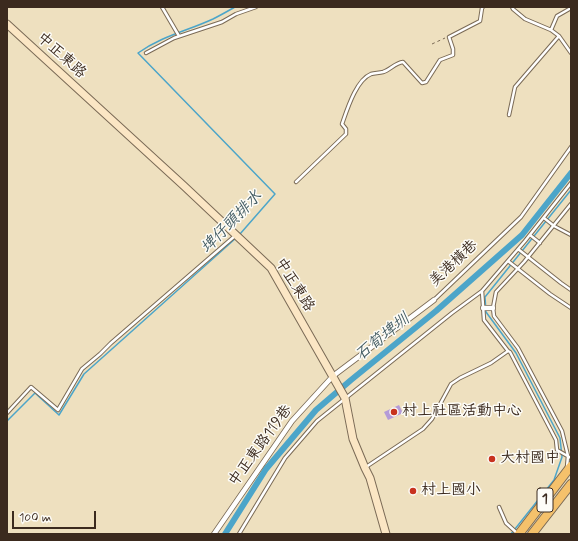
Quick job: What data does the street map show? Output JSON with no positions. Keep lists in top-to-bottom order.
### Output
{
  "streets": {
    "main road": ["中正東路", "1"],
    "street": ["美港橫巷", "中正東路119巷"]
  },
  "crossings": [
    ["中正東路", "美港橫巷"],
    ["中正東路", "中正東路119巷"],
    ["美港橫巷", "中正東路119巷"]
  ],
  "water": ["埤仔頭排水", "石筍埤圳"],
  "places": ["村上社區活動中心", "大村國中", "村上國小"],
  "scale_bar": "100 m"
}
